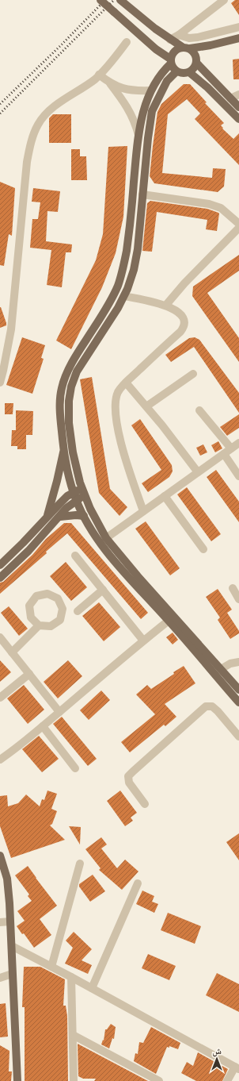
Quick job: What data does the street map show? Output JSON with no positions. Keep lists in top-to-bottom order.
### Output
{
  "north": "top"
}
